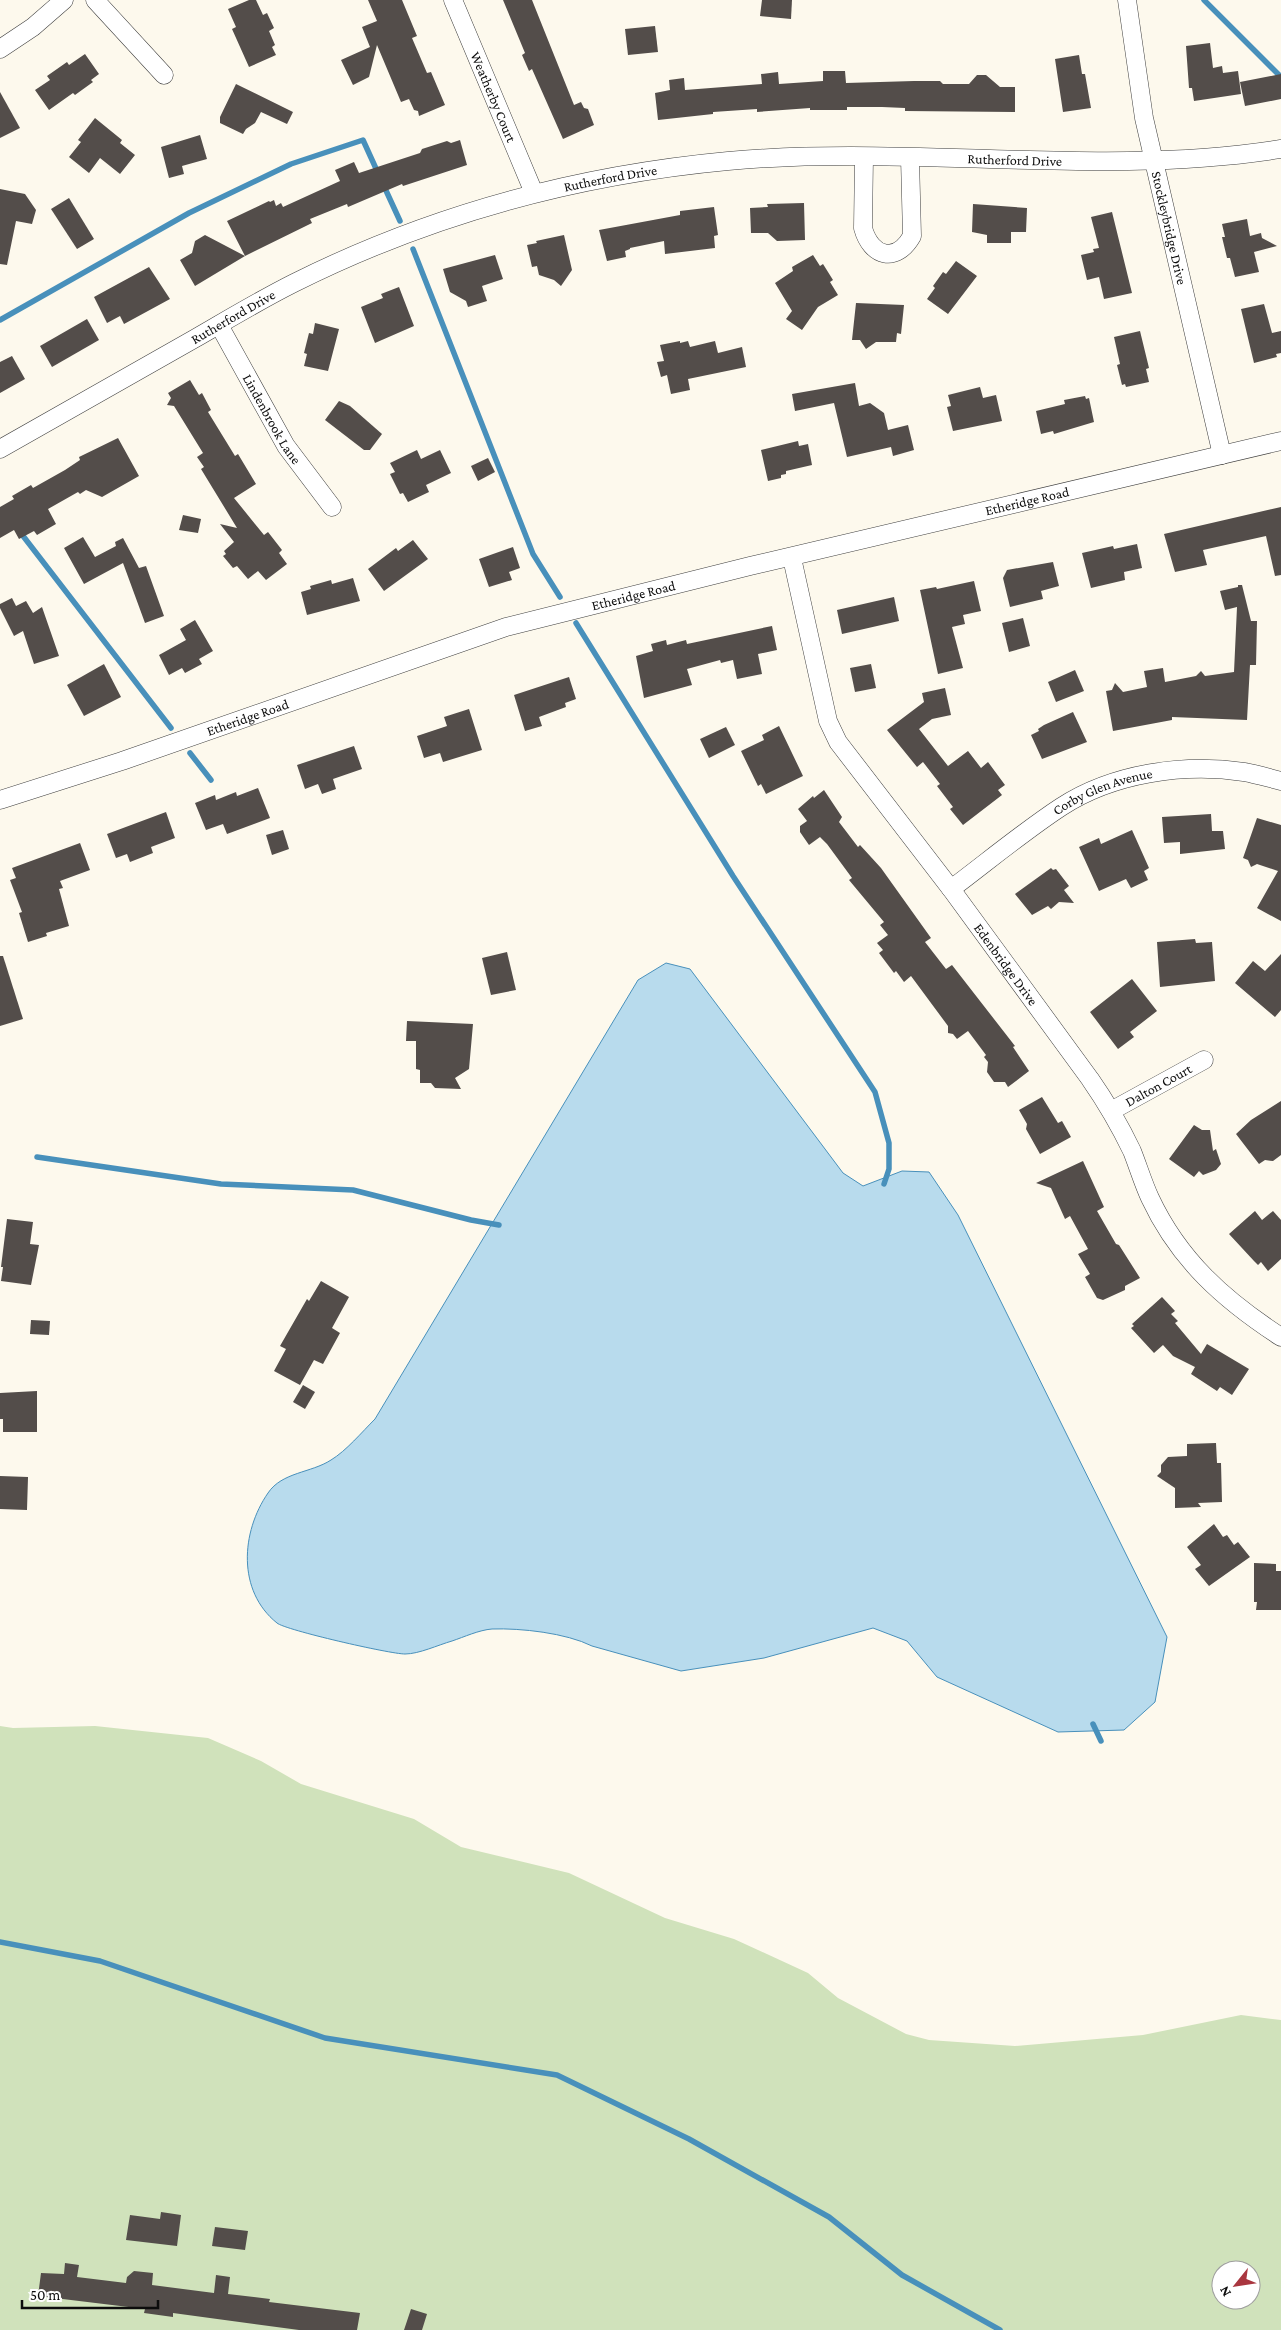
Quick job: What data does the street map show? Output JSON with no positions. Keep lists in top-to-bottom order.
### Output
{
  "streets": {
    "street": [
      "Weatherby Court",
      "Rutherford Drive",
      "Stockleybridge Drive",
      "Lindenbrook Lane",
      "Etheridge Road",
      "Corby Glen Avenue",
      "Edenbridge Drive",
      "Dalton Court"
    ]
  },
  "crossings": [
    ["Weatherby Court", "Rutherford Drive"],
    ["Rutherford Drive", "Stockleybridge Drive"],
    ["Rutherford Drive", "Lindenbrook Lane"],
    ["Stockleybridge Drive", "Etheridge Road"],
    ["Etheridge Road", "Edenbridge Drive"],
    ["Corby Glen Avenue", "Edenbridge Drive"],
    ["Edenbridge Drive", "Dalton Court"]
  ],
  "scale_bar": "50 m",
  "north": "bottom left"
}
